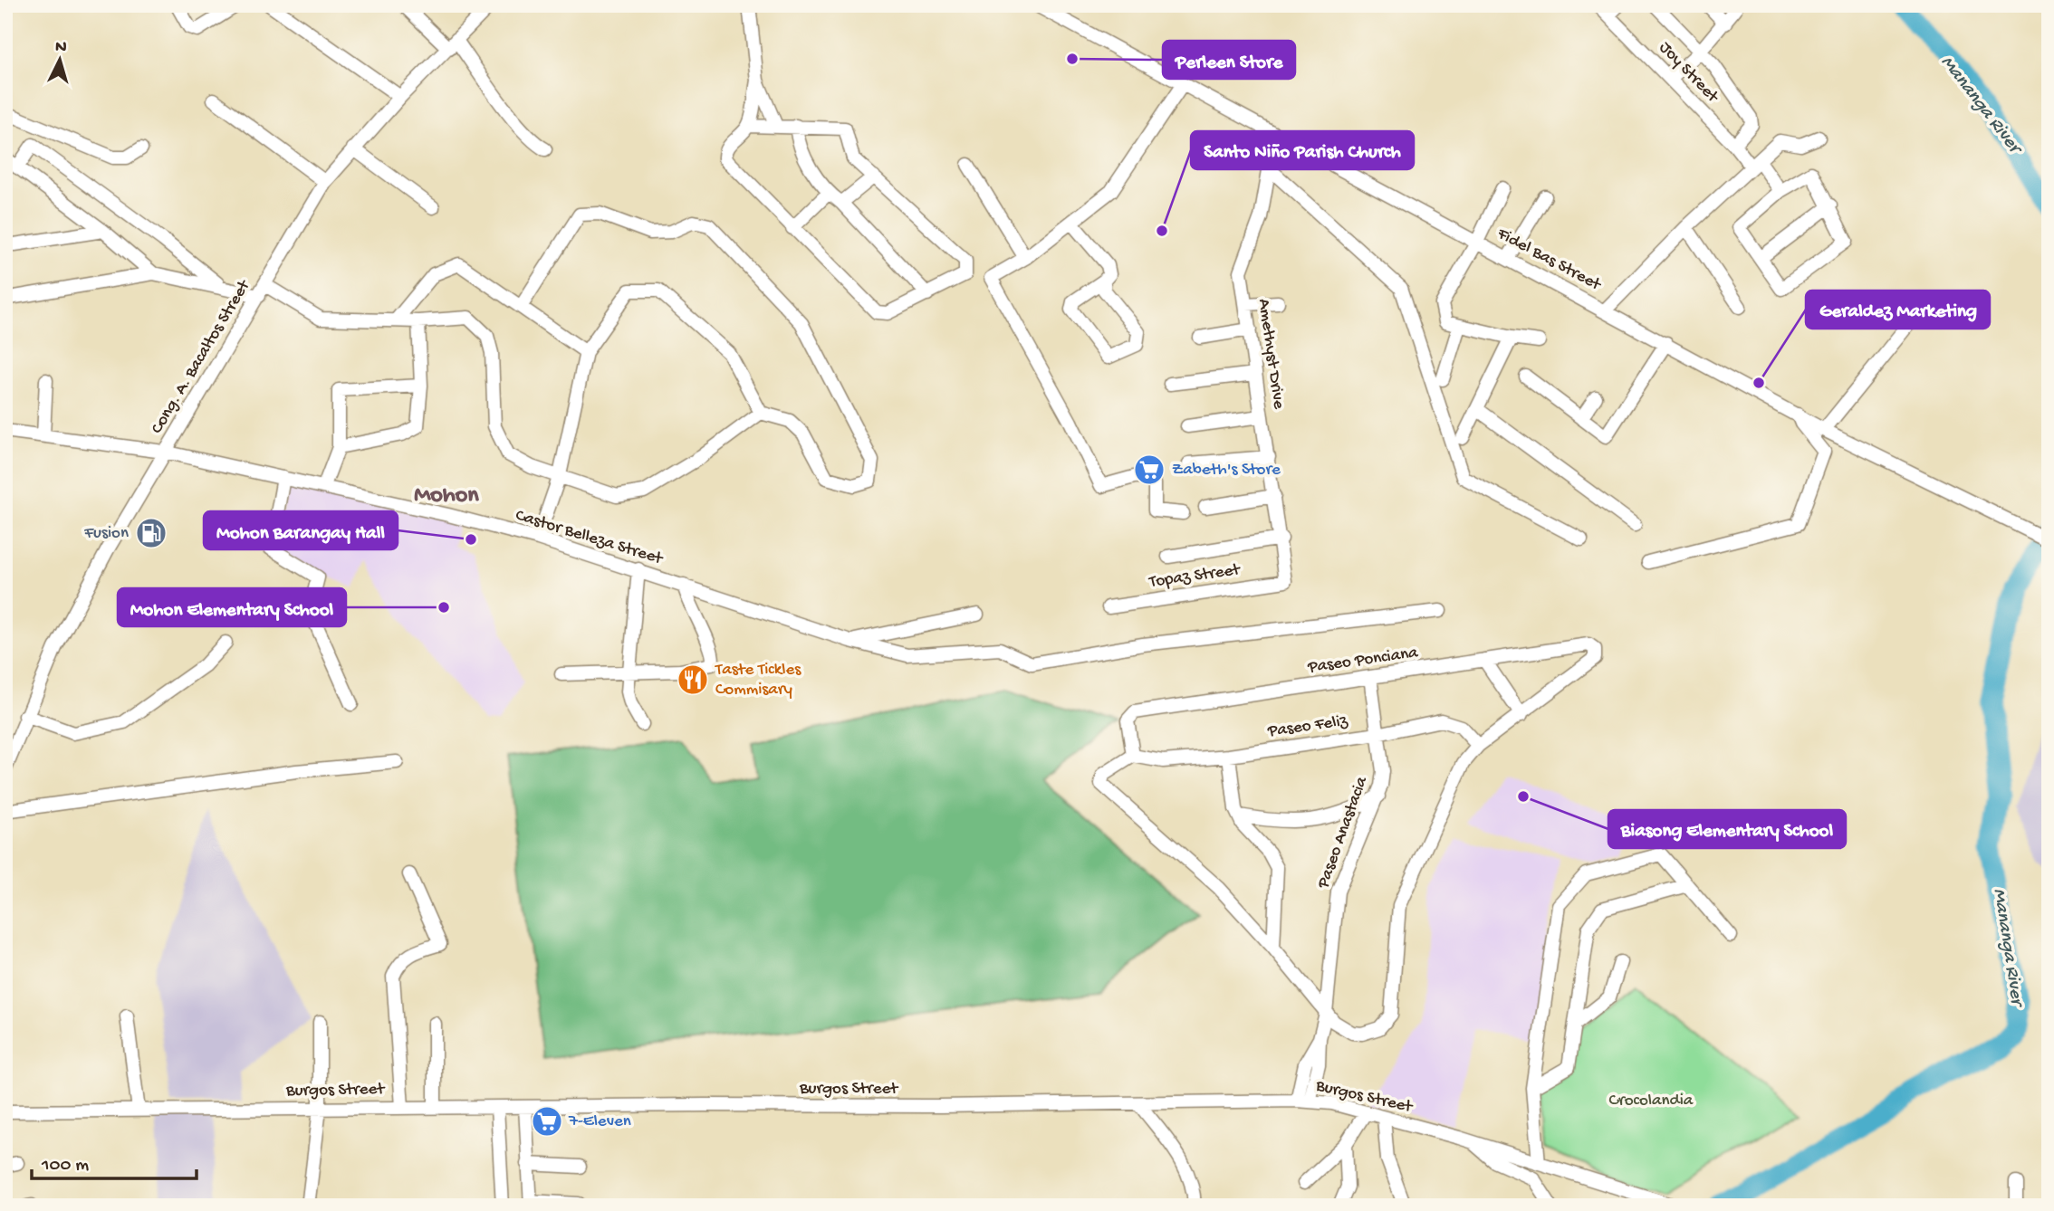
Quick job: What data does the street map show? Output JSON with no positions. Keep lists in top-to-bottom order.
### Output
{
  "streets": {
    "street": [
      "Joy Street",
      "Fidel Bas Street",
      "Amethyst Drive",
      "Cong. A. Bacaltos Street",
      "Castor Belleza Street",
      "Topaz Street",
      "Paseo Ponciana",
      "Paseo Feliz",
      "Paseo Anastacia",
      "Burgos Street"
    ]
  },
  "crossings": [
    ["Fidel Bas Street", "Amethyst Drive"],
    ["Amethyst Drive", "Topaz Street"],
    ["Cong. A. Bacaltos Street", "Castor Belleza Street"],
    ["Paseo Ponciana", "Paseo Feliz"],
    ["Paseo Ponciana", "Paseo Anastacia"],
    ["Paseo Feliz", "Paseo Anastacia"],
    ["Paseo Anastacia", "Burgos Street"]
  ],
  "districts": ["Mohon"],
  "water": ["Mananga River"],
  "parks": ["Crocolandia"],
  "places": {
    "other": [
      "Perleen Store",
      "Santo Niño Parish Church",
      "Geraldez Marketing",
      "Mohon Barangay Hall",
      "Mohon Elementary School",
      "Biasong Elementary School"
    ],
    "supermarket": ["Zabeth's Store", "7-Eleven"],
    "fuel station": ["Fusion"],
    "restaurant": ["Taste Tickles Commisary"]
  },
  "scale_bar": "100 m",
  "north": "top"
}
